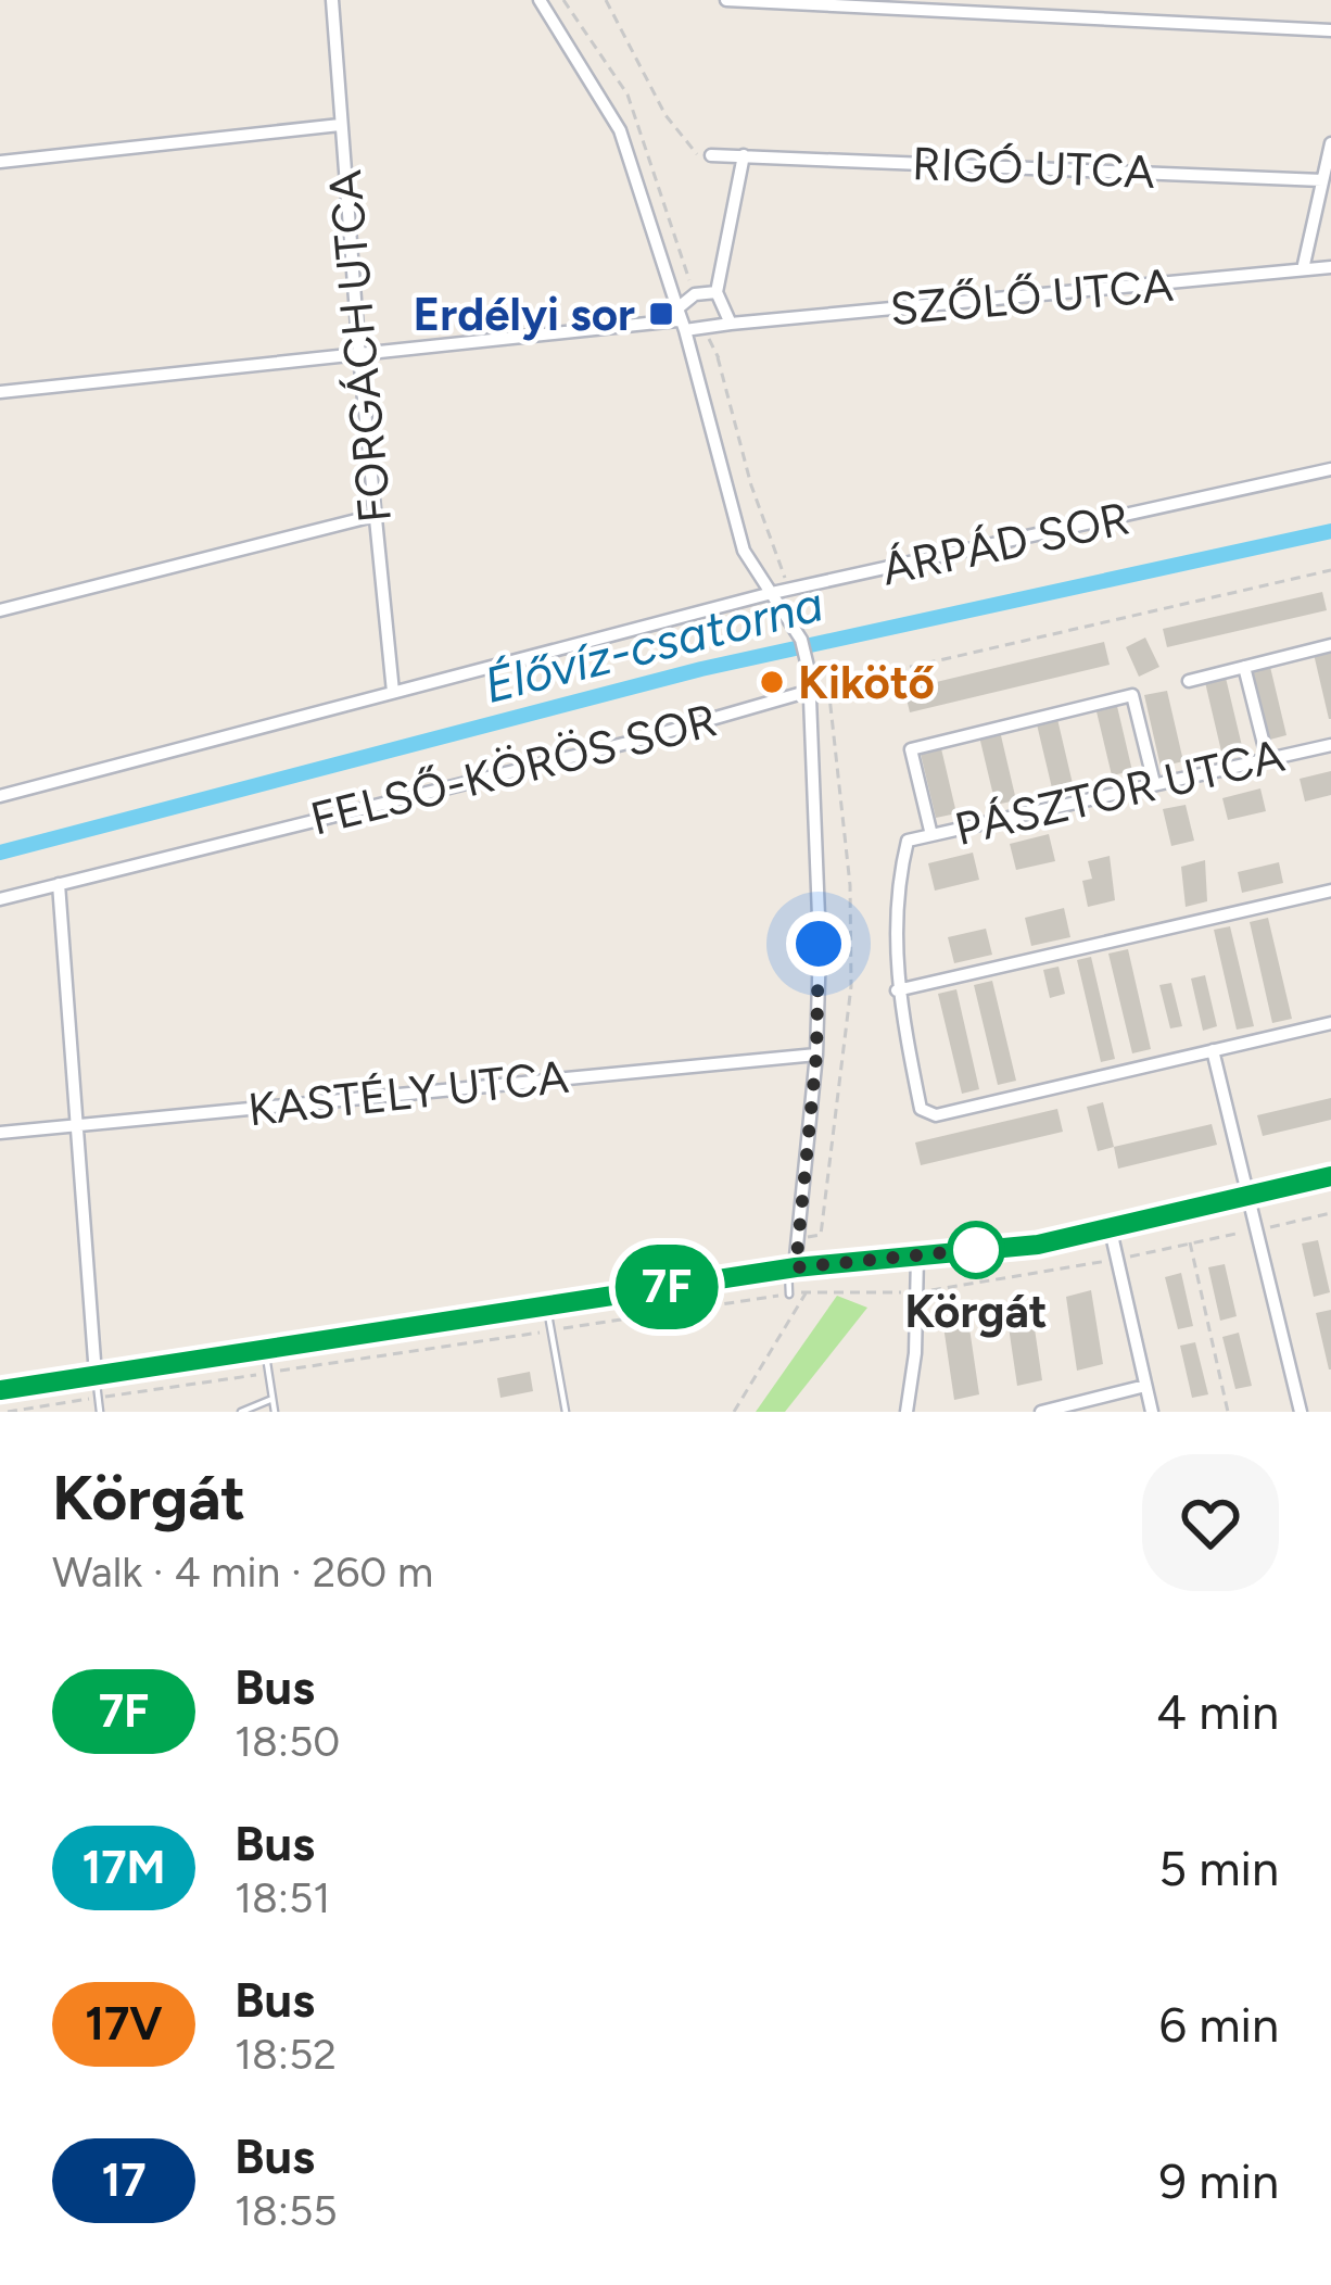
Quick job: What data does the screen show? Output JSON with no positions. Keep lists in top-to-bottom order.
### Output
{
  "streets": {
    "street": [
      "RIGÓ UTCA",
      "SZŐLŐ UTCA",
      "FORGÁCH UTCA",
      "ÁRPÁD SOR",
      "FELSŐ-KÖRÖS SOR",
      "PÁSZTOR UTCA",
      "KASTÉLY UTCA"
    ]
  },
  "crossings": [
    ["SZŐLŐ UTCA", "FORGÁCH UTCA"],
    ["FORGÁCH UTCA", "ÁRPÁD SOR"]
  ],
  "water": ["Élővíz-csatorna"],
  "places": {
    "transit": ["Erdélyi sor"],
    "other": ["Kikötő", "Körgát"]
  },
  "lines": ["bus line 7F"],
  "page": {
    "on_map": "7F",
    "heading": ["Körgát", "Walk · 4 min · 260 m"],
    "list": [
      {
        "mark": "7F",
        "name": "Bus",
        "note": "18:50",
        "value": "4 min"
      },
      {
        "mark": "17M",
        "name": "Bus",
        "note": "18:51",
        "value": "5 min"
      },
      {
        "mark": "17V",
        "name": "Bus",
        "note": "18:52",
        "value": "6 min"
      },
      {
        "mark": "17",
        "name": "Bus",
        "note": "18:55",
        "value": "9 min"
      }
    ]
  }
}
